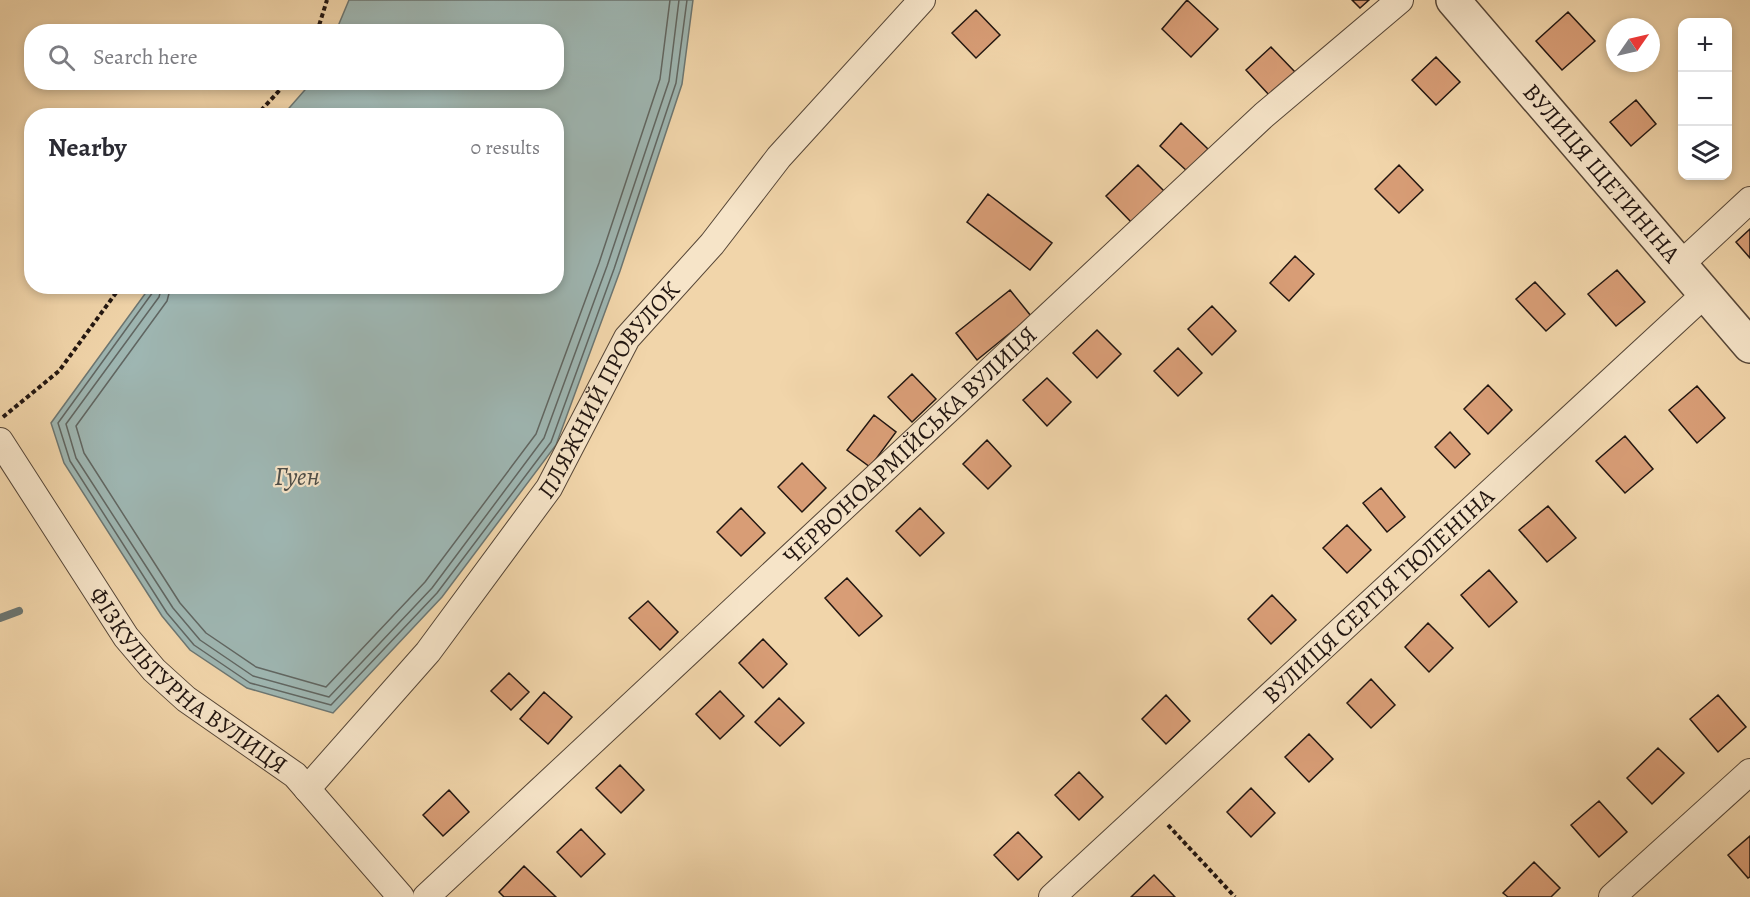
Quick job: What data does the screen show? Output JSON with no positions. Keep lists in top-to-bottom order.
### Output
{
  "streets": {
    "street": [
      "ВУЛИЦЯ ЩЕТИНІНА",
      "ПЛЯЖНИЙ ПРОВУЛОК",
      "ЧЕРВОНОАРМІЙСЬКА ВУЛИЦЯ",
      "ВУЛИЦЯ СЕРГІЯ ТЮЛЕНІНА",
      "ФІЗКУЛЬТУРНА ВУЛИЦЯ"
    ]
  },
  "crossings": [
    ["ВУЛИЦЯ ЩЕТИНІНА", "ВУЛИЦЯ СЕРГІЯ ТЮЛЕНІНА"],
    ["ПЛЯЖНИЙ ПРОВУЛОК", "ФІЗКУЛЬТУРНА ВУЛИЦЯ"]
  ],
  "water": ["Гуен"],
  "north": "top right",
  "page": {
    "map_buttons": ["+", "−"],
    "search": "Search here",
    "heading": ["Nearby", "0 results"]
  }
}
